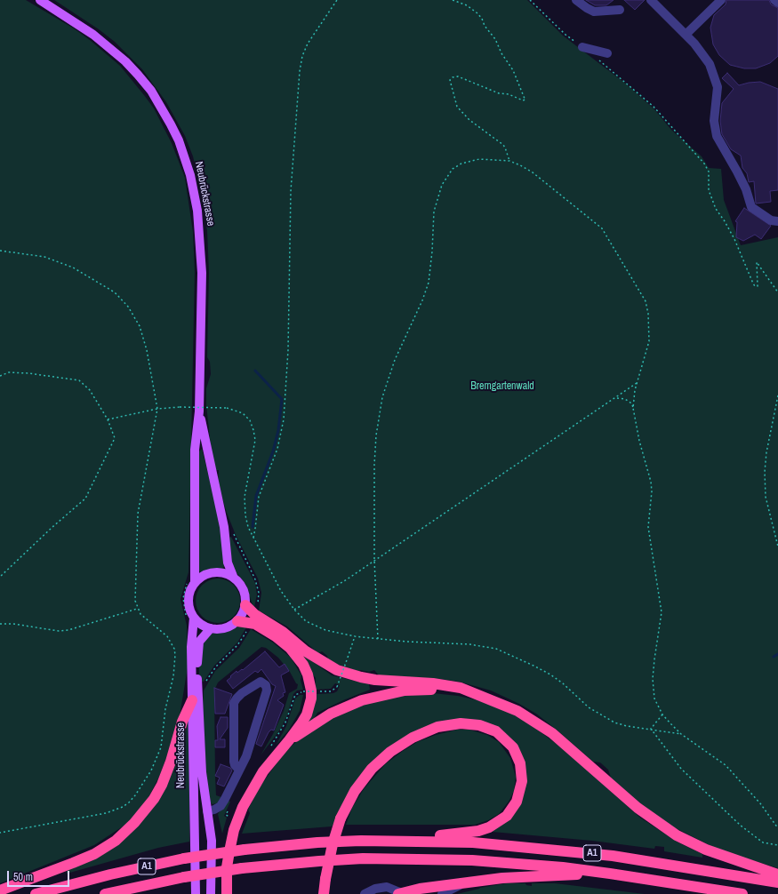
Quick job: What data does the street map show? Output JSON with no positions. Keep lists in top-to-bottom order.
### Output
{
  "streets": {
    "highway": ["A1"],
    "main road": ["Neubrückstrasse"]
  },
  "parks": ["Bremgartenwald"],
  "scale_bar": "50 m"
}
